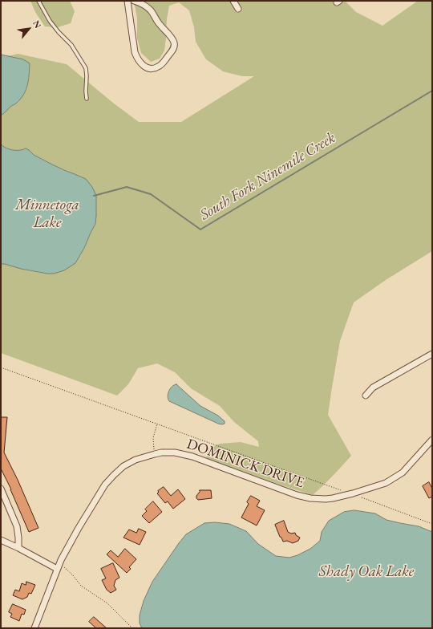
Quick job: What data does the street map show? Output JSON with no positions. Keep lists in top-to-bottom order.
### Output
{
  "streets": {
    "street": ["DOMINICK DRIVE"]
  },
  "water": ["South Fork Ninemile Creek", "Minnetoga Lake", "Shady Oak Lake"],
  "north": "top right"
}
